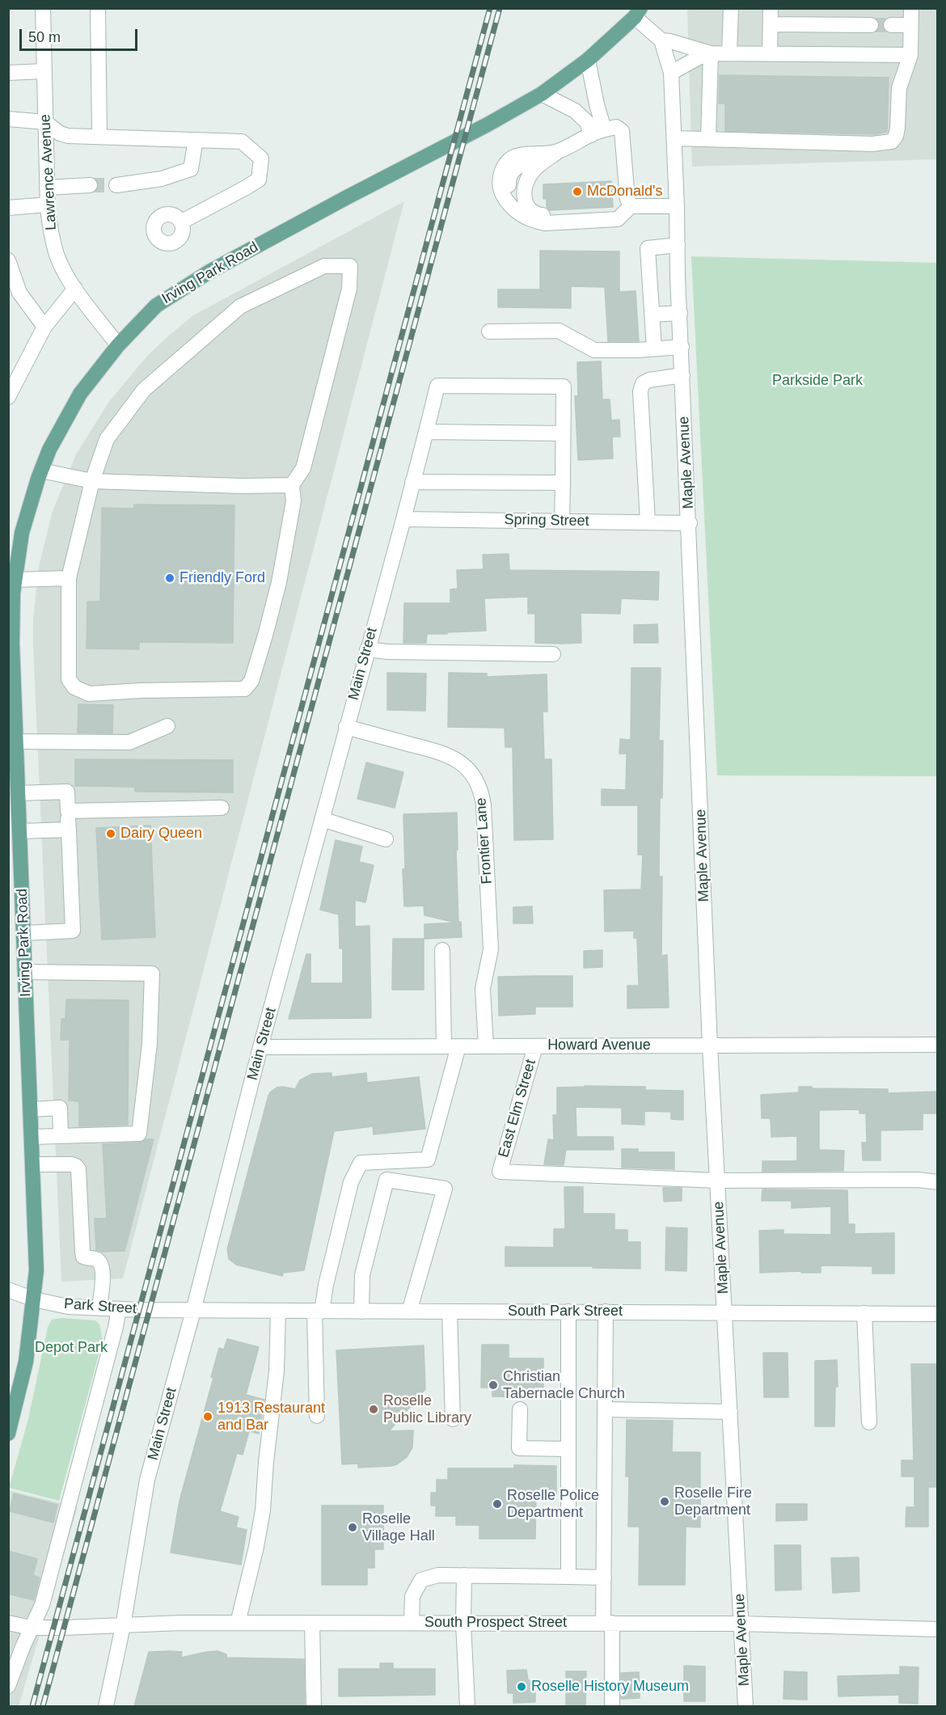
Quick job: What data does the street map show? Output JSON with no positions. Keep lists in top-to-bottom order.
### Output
{
  "streets": {
    "main road": ["Irving Park Road"],
    "street": [
      "Lawrence Avenue",
      "Maple Avenue",
      "Spring Street",
      "Main Street",
      "Frontier Lane",
      "Howard Avenue",
      "East Elm Street",
      "Park Street",
      "South Park Street",
      "South Prospect Street"
    ]
  },
  "crossings": [
    ["Lawrence Avenue", "Irving Park Road"],
    ["Irving Park Road", "Park Street"],
    ["Maple Avenue", "Spring Street"],
    ["Maple Avenue", "Howard Avenue"],
    ["Maple Avenue", "East Elm Street"],
    ["Maple Avenue", "South Park Street"],
    ["Maple Avenue", "South Prospect Street"],
    ["Spring Street", "Main Street"],
    ["Main Street", "Frontier Lane"],
    ["Main Street", "Howard Avenue"],
    ["Main Street", "Park Street"],
    ["Main Street", "South Park Street"],
    ["Main Street", "South Prospect Street"],
    ["Frontier Lane", "Howard Avenue"],
    ["Howard Avenue", "East Elm Street"],
    ["Park Street", "South Park Street"]
  ],
  "parks": ["Parkside Park", "Depot Park"],
  "places": [
    "McDonald's",
    "Friendly Ford",
    "Dairy Queen",
    "Christian Tabernacle Church",
    "Roselle Public Library",
    "1913 Restaurant and Bar",
    "Roselle Fire Department",
    "Roselle Police Department",
    "Roselle Village Hall",
    "Roselle History Museum"
  ],
  "scale_bar": "50 m"
}
